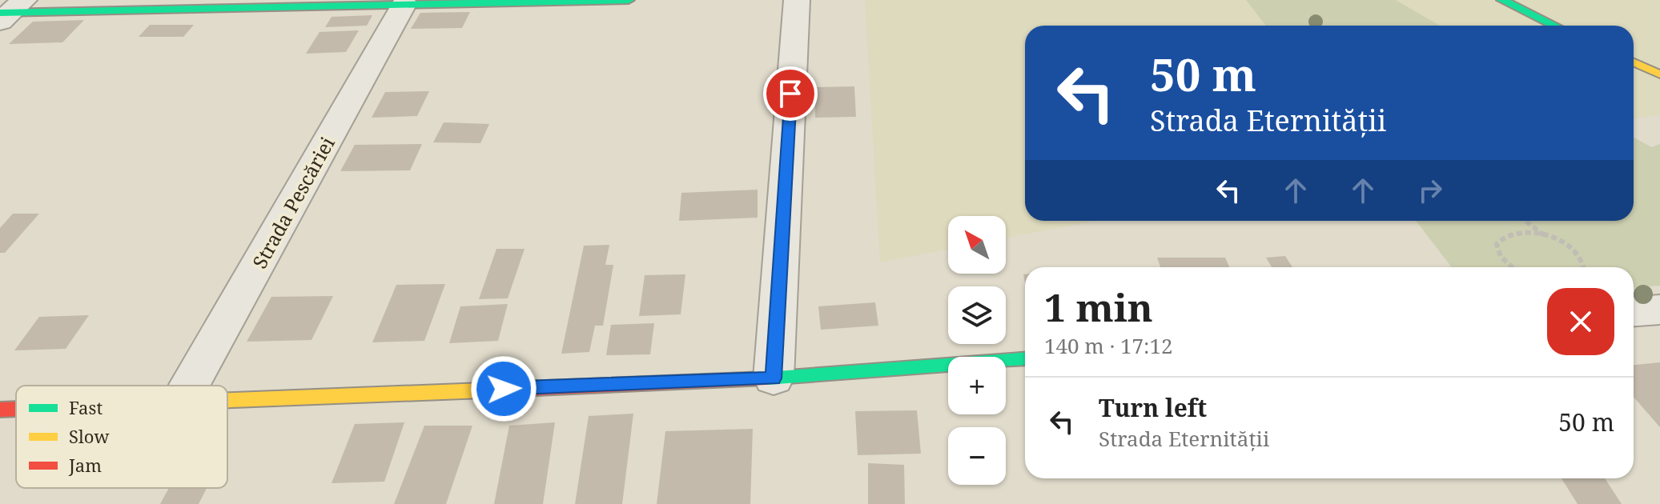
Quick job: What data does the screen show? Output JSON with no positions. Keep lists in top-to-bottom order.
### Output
{
  "streets": {
    "street": ["Strada Pescăriei"]
  },
  "legend": ["Fast", "Slow", "Jam"],
  "north": "top left",
  "page": {
    "turn": ["50 m", "Strada Eternității"],
    "map_buttons": ["+", "−"],
    "heading": ["1 min", "140 m · 17:12"],
    "list": [
      {
        "name": "Turn left",
        "note": "Strada Eternității",
        "value": "50 m"
      }
    ]
  }
}
